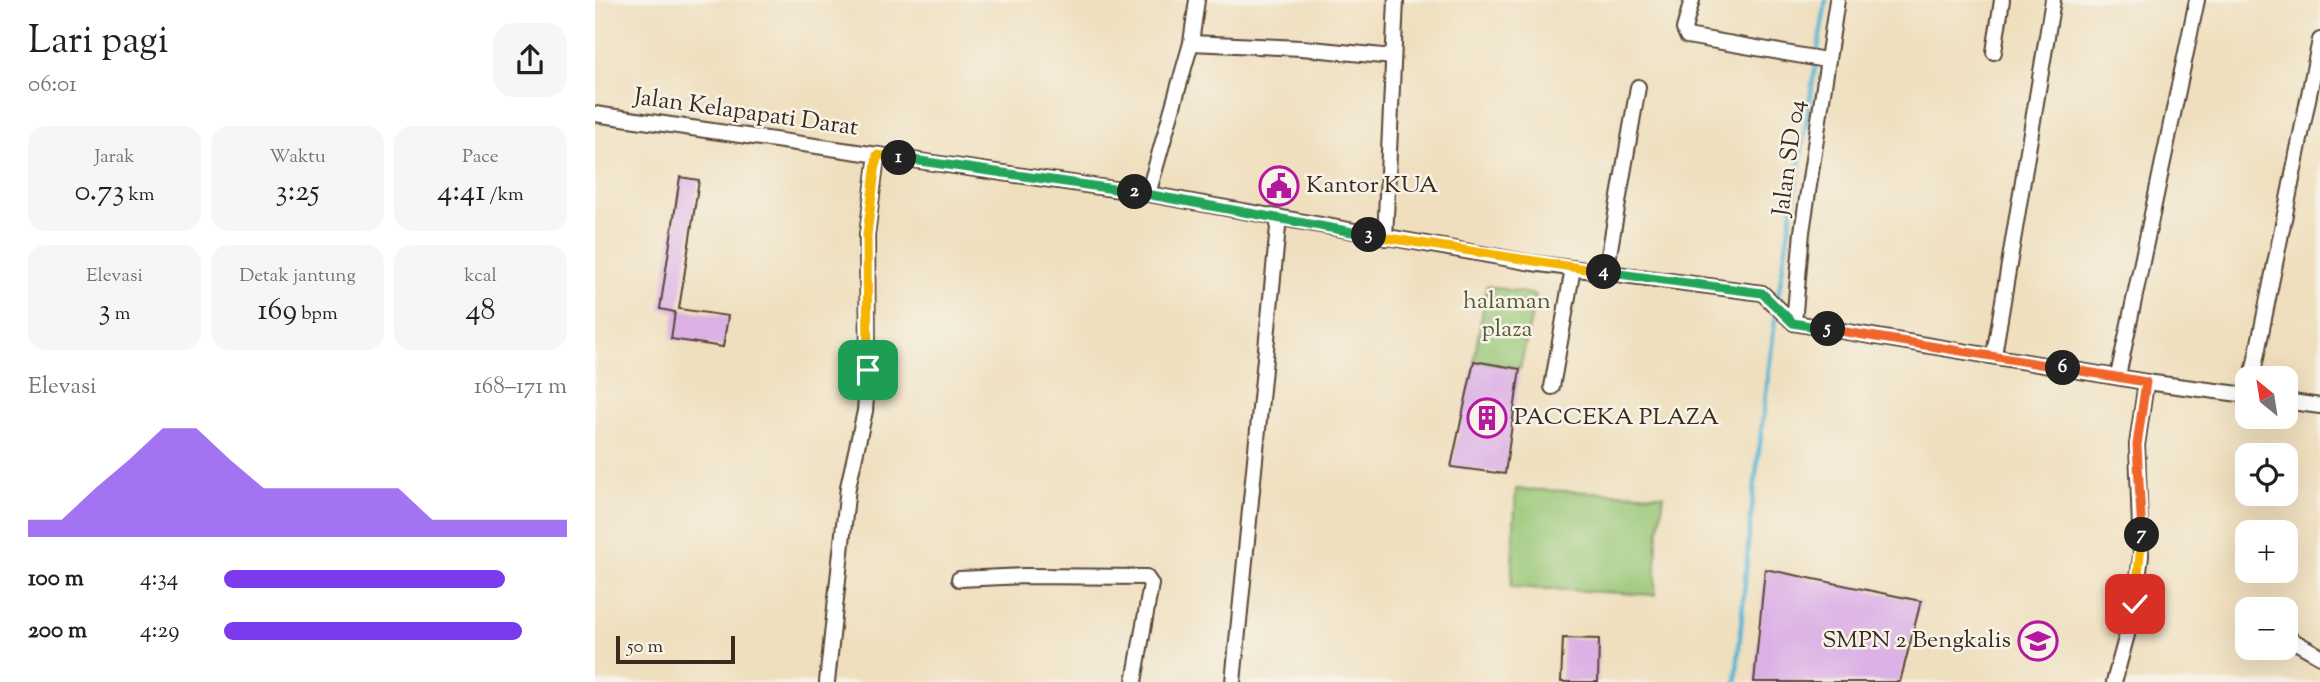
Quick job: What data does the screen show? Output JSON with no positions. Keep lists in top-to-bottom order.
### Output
{
  "streets": {
    "street": ["Jalan Kelapapati Darat", "Jalan SD 04"]
  },
  "crossings": [
    ["Jalan Kelapapati Darat", "Jalan SD 04"]
  ],
  "parks": ["halaman plaza"],
  "places": {
    "public building": ["Kantor KUA"],
    "building": ["PACCEKA PLAZA"],
    "school or university": ["SMPN 2 Bengkalis"]
  },
  "scale_bar": "50 m",
  "north": "top left",
  "page": {
    "heading": ["Lari pagi", "06:01"],
    "stats": [
      ["Jarak", "0.73 km"],
      ["Waktu", "3:25"],
      ["Pace", "4:41 /km"],
      ["Elevasi", "3 m"],
      ["Detak jantung", "169 bpm"],
      ["kcal", "48"]
    ],
    "pins": [
      "1",
      "2",
      "3",
      "4",
      "5",
      "6",
      "7"
    ],
    "chart": ["Elevasi", "168–171 m"],
    "map_buttons": ["+", "−"],
    "list": [
      {
        "name": "100 m",
        "note": "4:34"
      },
      {
        "name": "200 m",
        "note": "4:29"
      }
    ],
    "scale": "50 m"
  }
}
